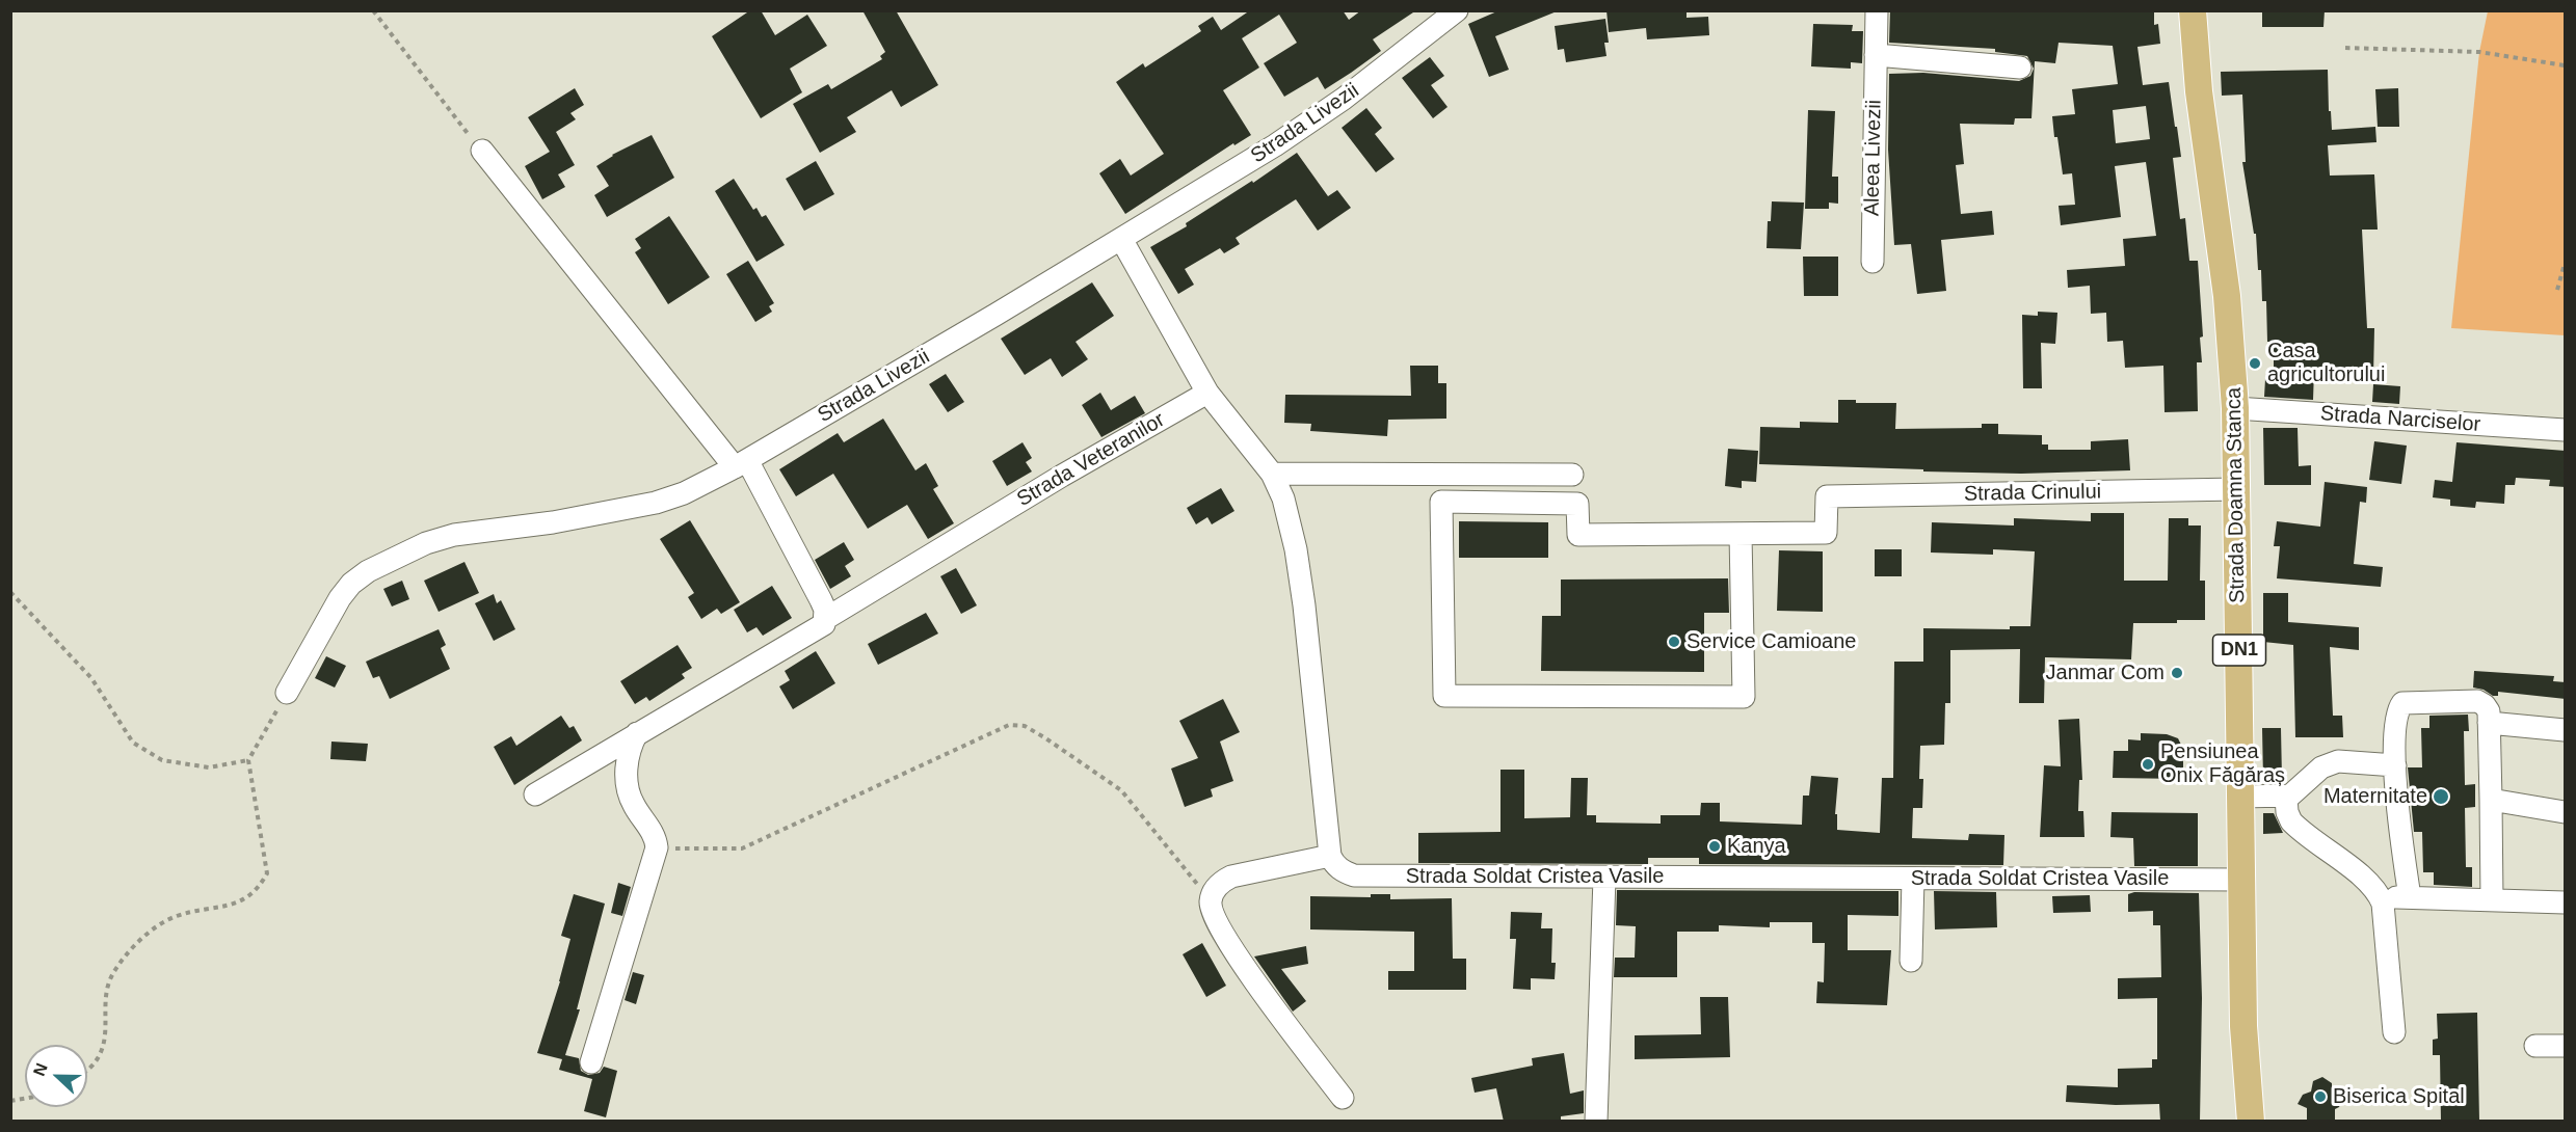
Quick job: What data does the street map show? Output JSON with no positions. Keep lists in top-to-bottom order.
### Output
{
  "streets": {
    "main road": ["Strada Doamna Stanca", "DN1"],
    "street": [
      "Strada Livezii",
      "Aleea Livezii",
      "Strada Narciselor",
      "Strada Veteranilor",
      "Strada Crinului",
      "Strada Soldat Cristea Vasile"
    ]
  },
  "crossings": [
    ["Strada Narciselor", "Strada Doamna Stanca"],
    ["Strada Crinului", "Strada Doamna Stanca"],
    ["Strada Doamna Stanca", "Strada Soldat Cristea Vasile"]
  ],
  "places": [
    "Casa agricultorului",
    "Service Camioane",
    "Janmar Com",
    "Pensiunea Onix Făgăraș",
    "Maternitate",
    "Kanya",
    "Biserica Spital"
  ],
  "north": "left"
}
